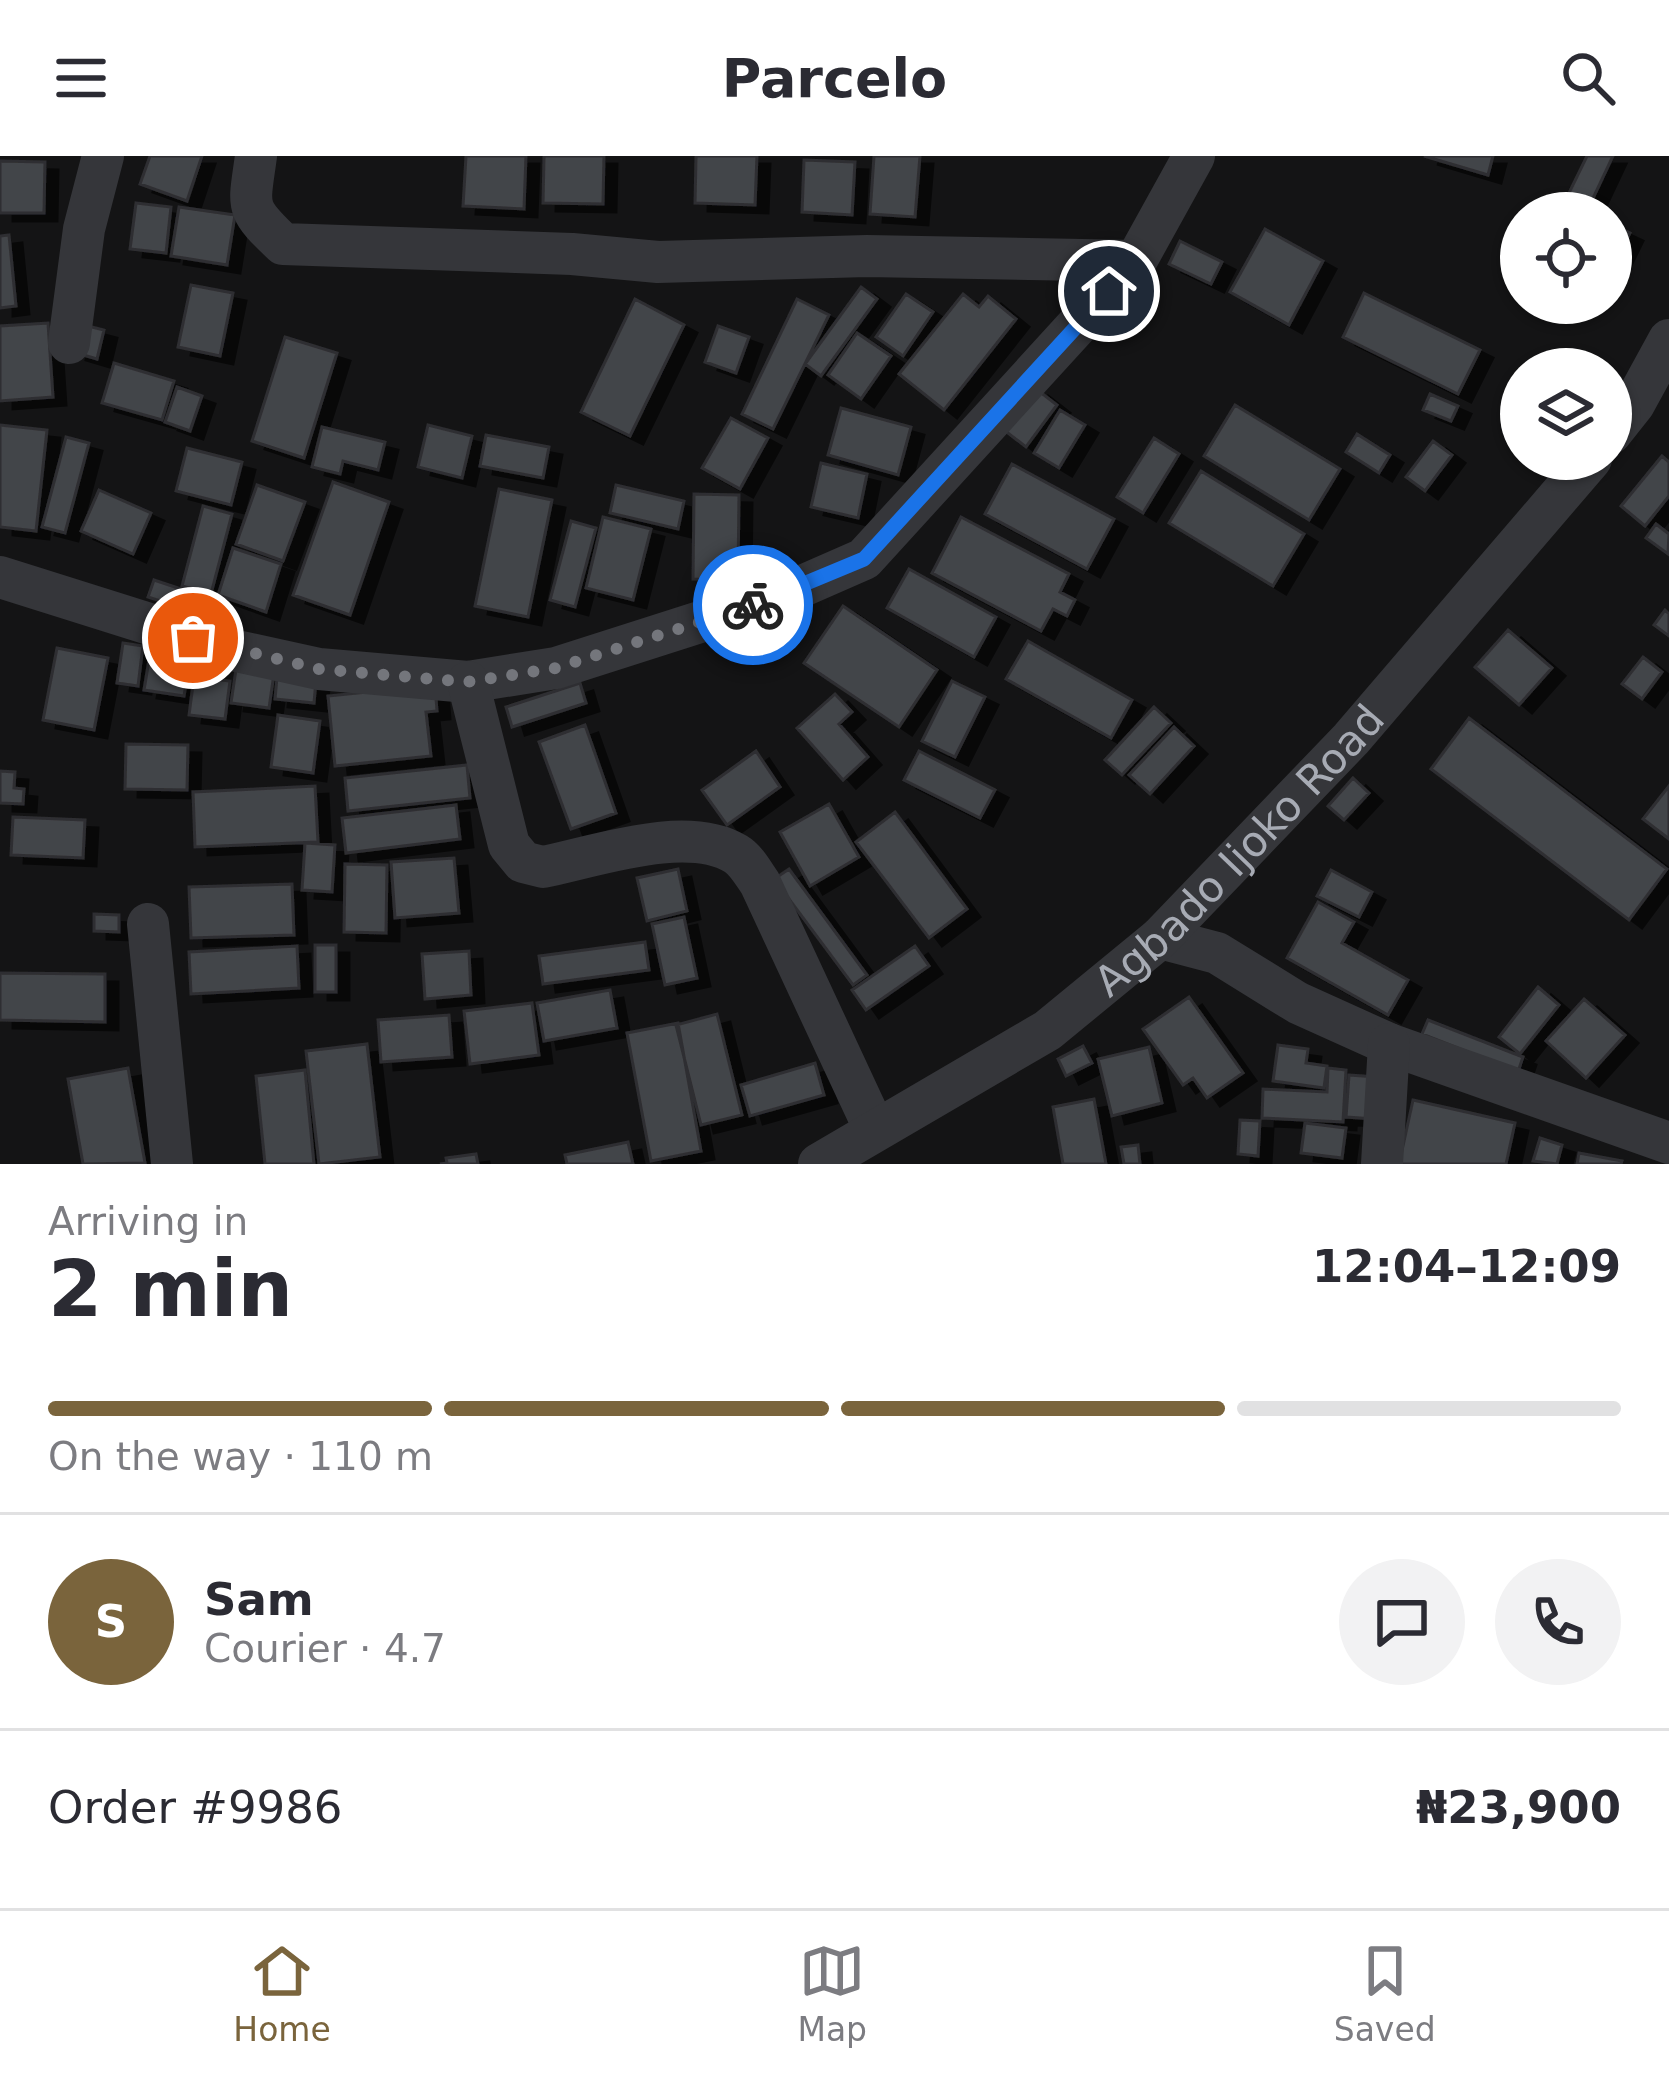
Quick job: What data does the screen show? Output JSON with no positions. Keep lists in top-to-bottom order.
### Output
{
  "streets": {
    "street": ["Agbado Ijoko Road"]
  },
  "page": {
    "header": "Parcelo",
    "heading": ["2 min", "Arriving in", "12:04–12:09"],
    "panel": [
      "Sam",
      "Courier · 4.7",
      "Order #9986",
      "₦23,900"
    ],
    "bar": "On the way · 110 m",
    "round": "S",
    "tabs": ["Home", "Map", "Saved"]
  }
}
